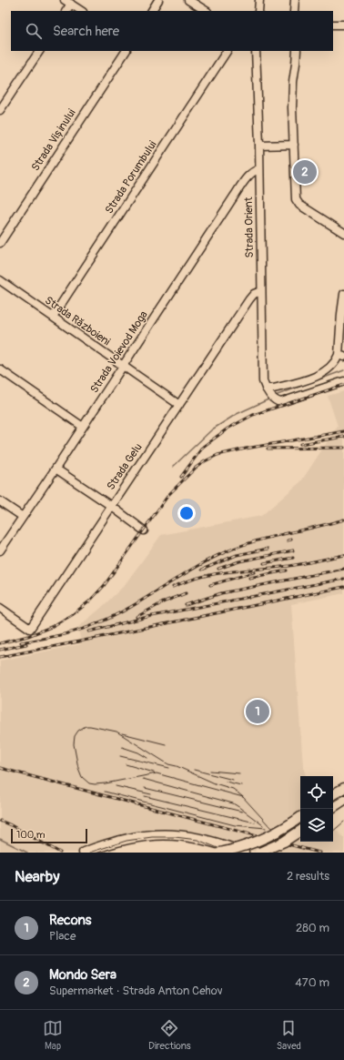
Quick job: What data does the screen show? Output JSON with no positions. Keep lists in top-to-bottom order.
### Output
{
  "streets": {
    "street": [
      "Strada Vișinului",
      "Strada Porumbului",
      "Strada Orient",
      "Strada Războieni",
      "Strada Voievod Moga",
      "Strada Gelu"
    ]
  },
  "crossings": [
    ["Strada Porumbului", "Strada Războieni"],
    ["Strada Orient", "Strada Voievod Moga"],
    ["Strada Orient", "Strada Gelu"],
    ["Strada Războieni", "Strada Voievod Moga"],
    ["Strada Războieni", "Strada Gelu"]
  ],
  "scale_bar": "100 m",
  "page": {
    "search": "Search here",
    "pins": ["2", "1"],
    "scale": "100 m",
    "heading": ["Nearby", "2 results"],
    "list": [
      {
        "mark": "1",
        "name": "Recons",
        "note": "Place",
        "value": "280 m"
      },
      {
        "mark": "2",
        "name": "Mondo Sera",
        "note": "Supermarket · Strada Anton Cehov",
        "value": "470 m"
      }
    ],
    "nav": ["Map", "Directions", "Saved"]
  }
}
